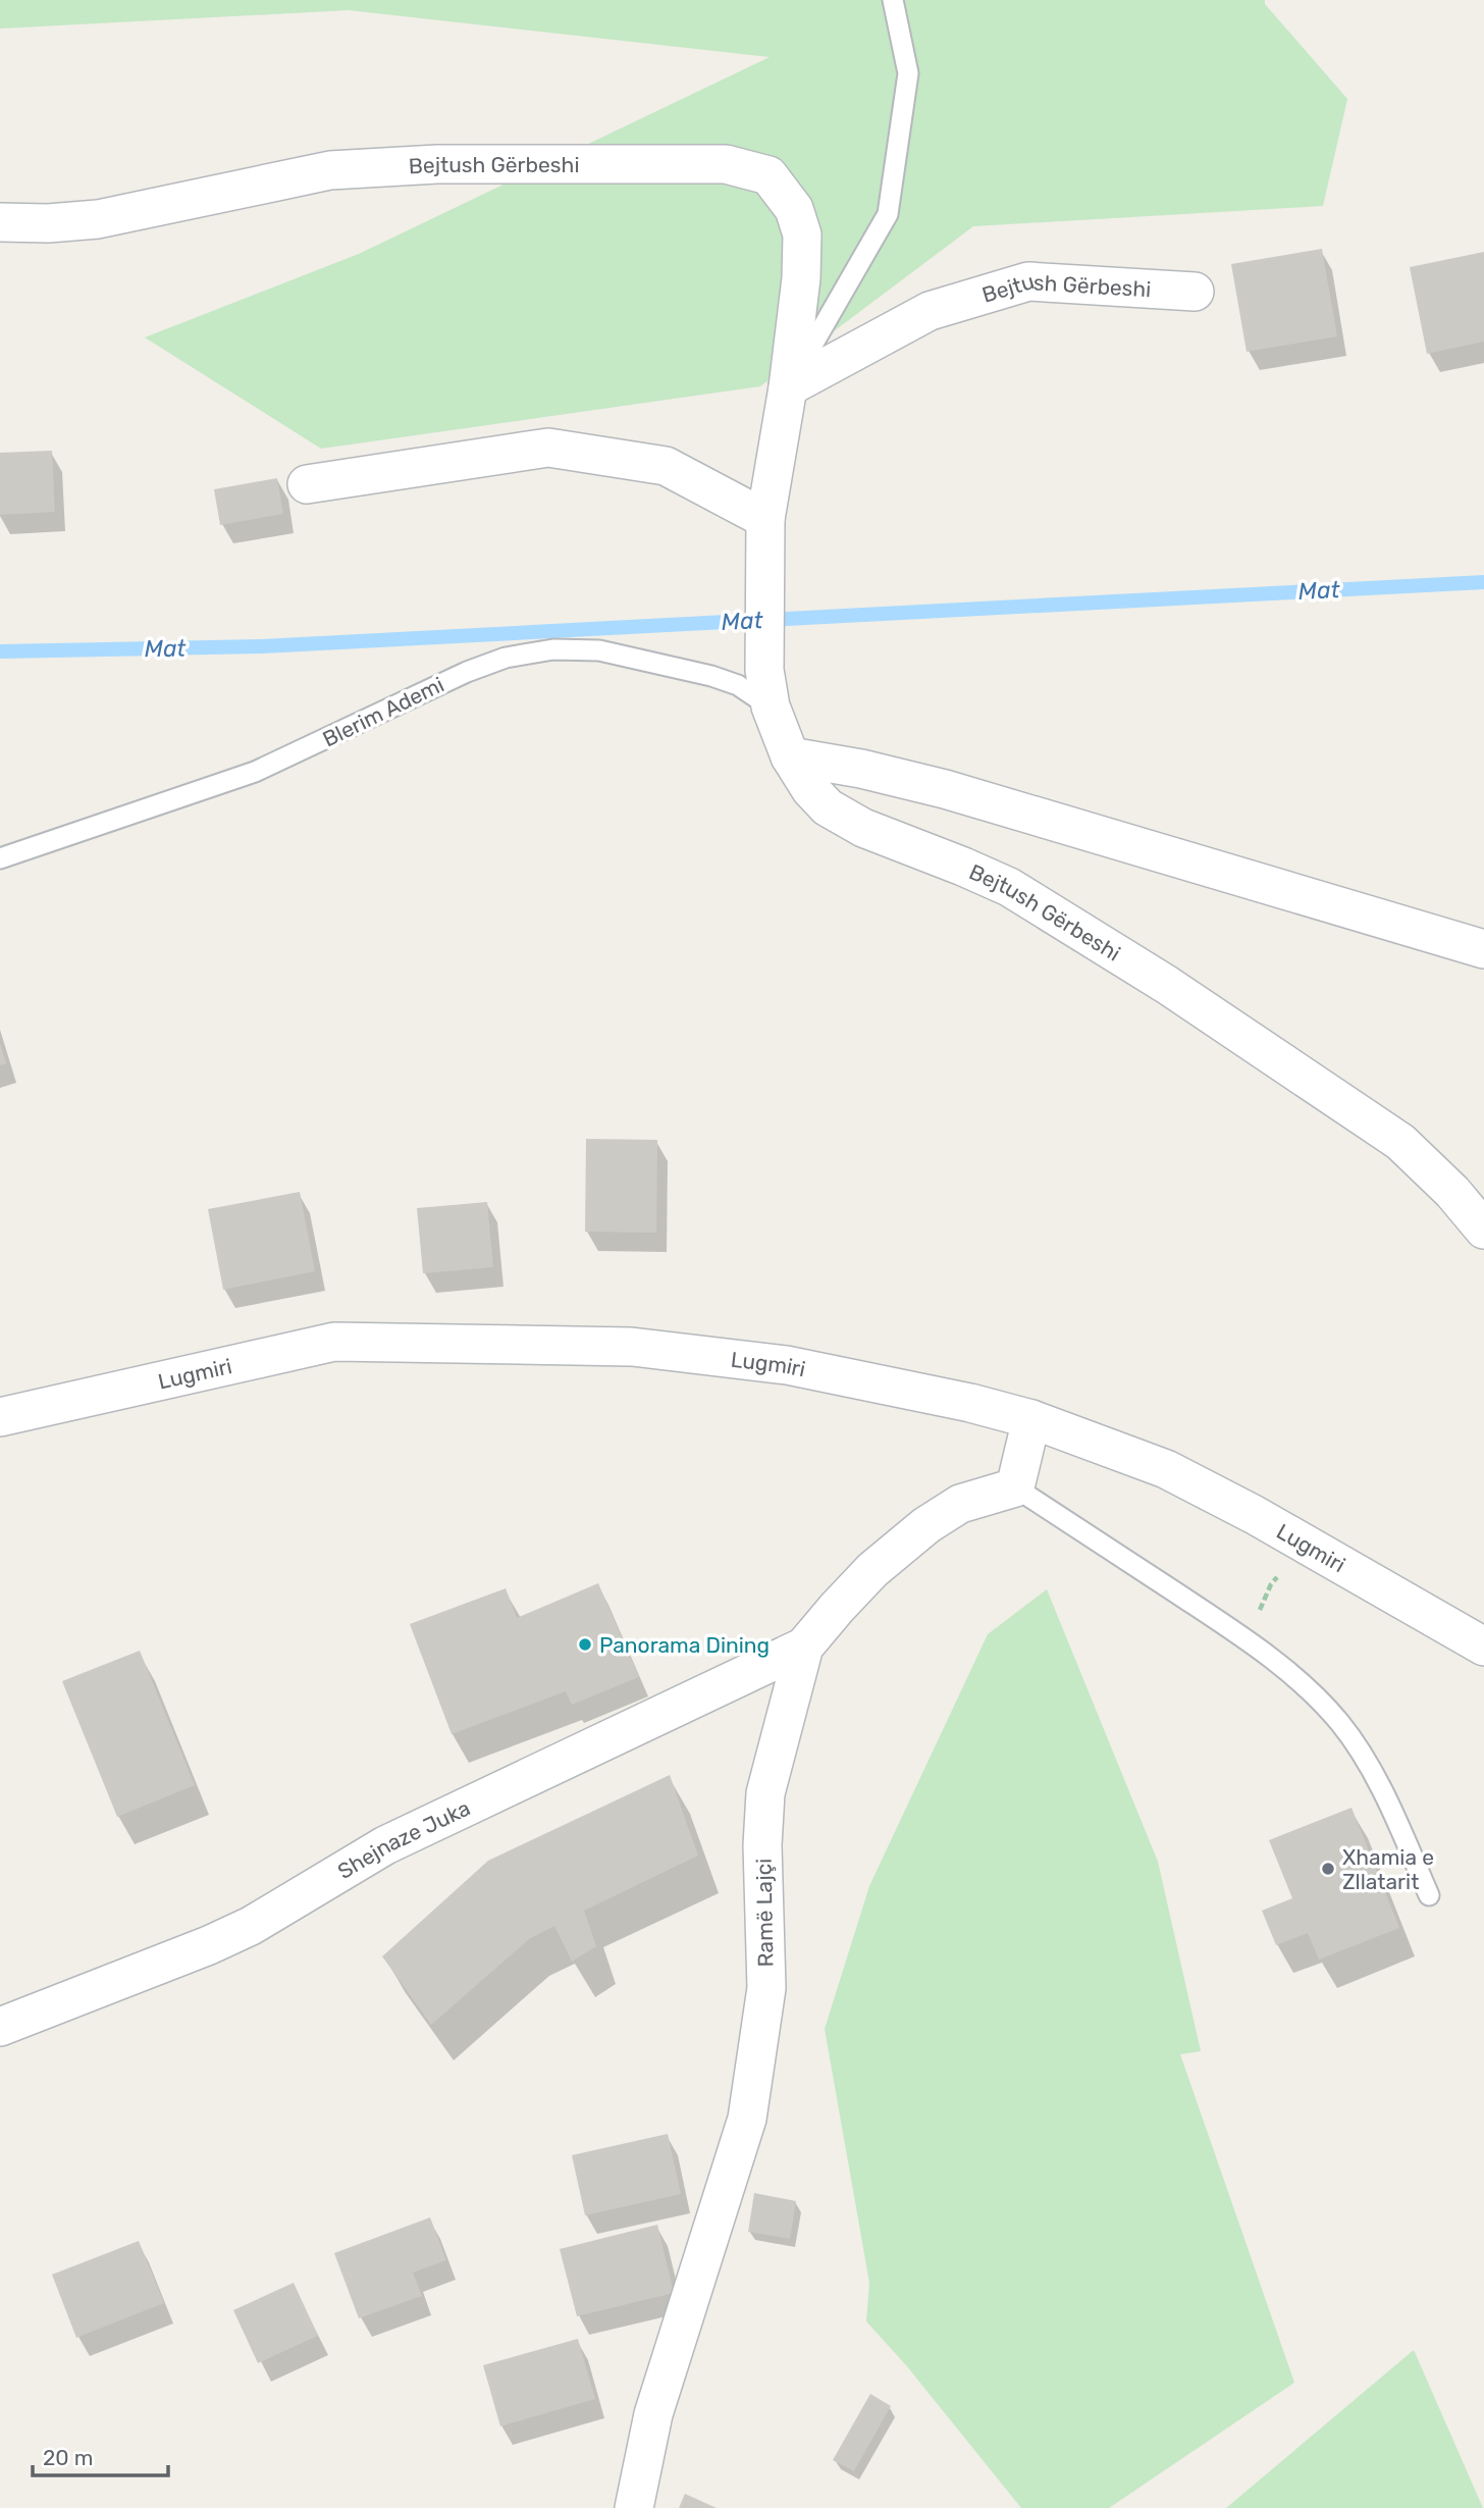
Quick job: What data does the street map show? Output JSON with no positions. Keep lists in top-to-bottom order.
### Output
{
  "streets": {
    "street": [
      "Bejtush Gërbeshi",
      "Lugmiri",
      "Shejnaze Juka",
      "Ramë Lajçi"
    ],
    "lane": ["Blerim Ademi"]
  },
  "crossings": [
    ["Bejtush Gërbeshi", "Blerim Ademi"],
    ["Shejnaze Juka", "Ramë Lajçi"]
  ],
  "water": ["Mat"],
  "places": ["Panorama Dining", "Xhamia e Zllatarit"],
  "scale_bar": "20 m"
}
